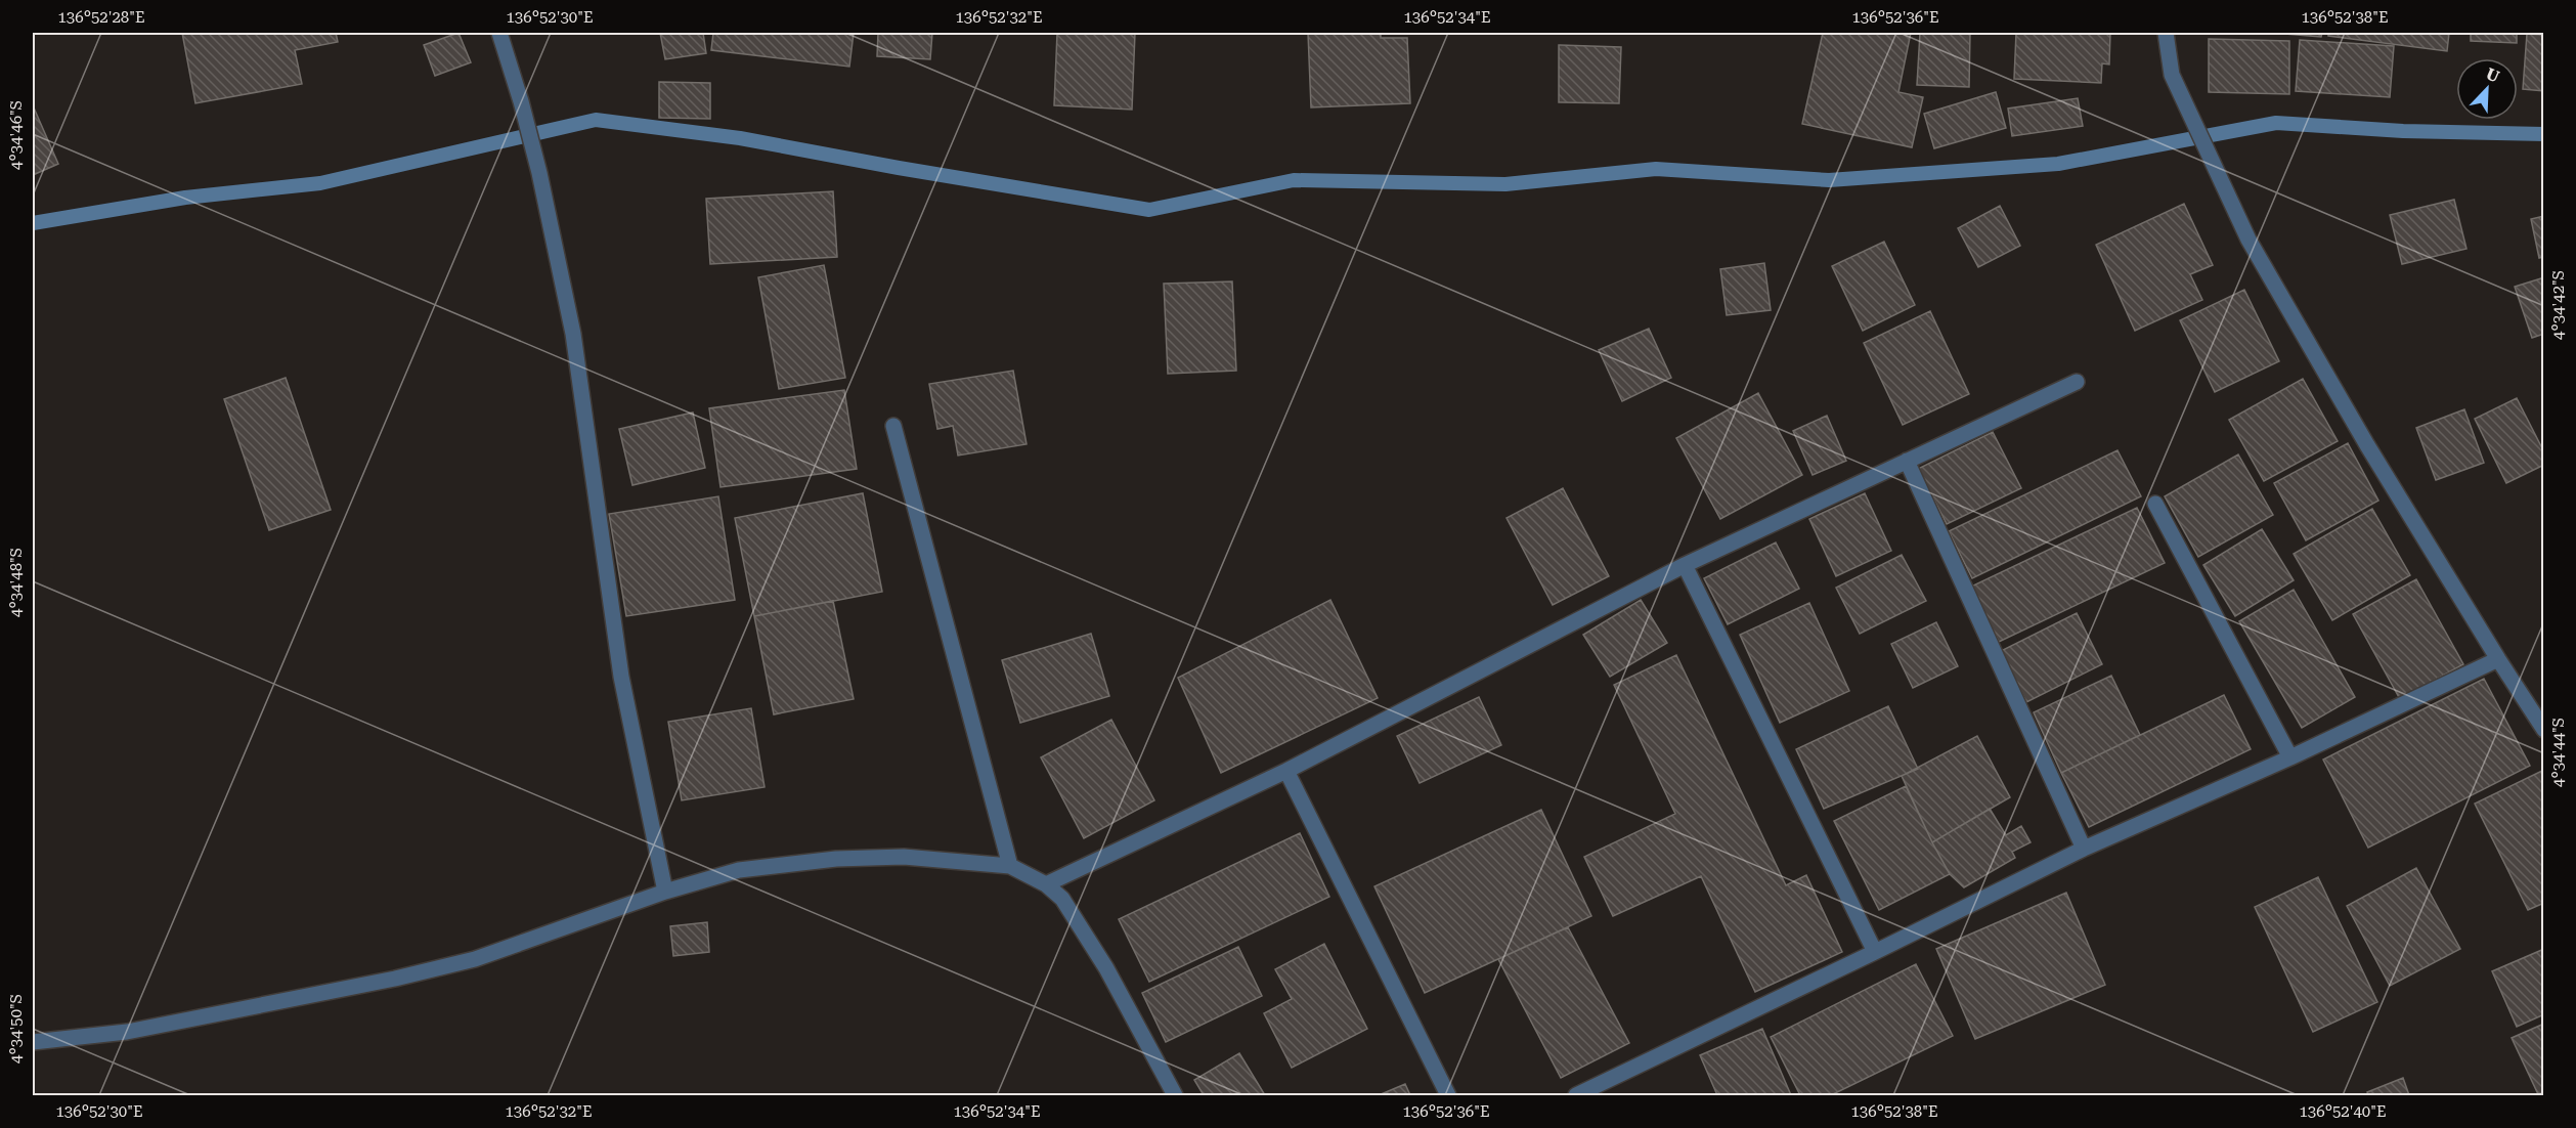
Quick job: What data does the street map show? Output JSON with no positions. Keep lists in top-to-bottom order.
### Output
{
  "north": "top right",
  "coordinates": [
    "136°52'28\"E",
    "136°52'30\"E",
    "136°52'32\"E",
    "136°52'34\"E",
    "136°52'36\"E",
    "136°52'38\"E",
    "4°34'46\"S",
    "4°34'42\"S",
    "4°34'48\"S",
    "4°34'44\"S",
    "4°34'50\"S",
    "136°52'40\"E"
  ]
}
